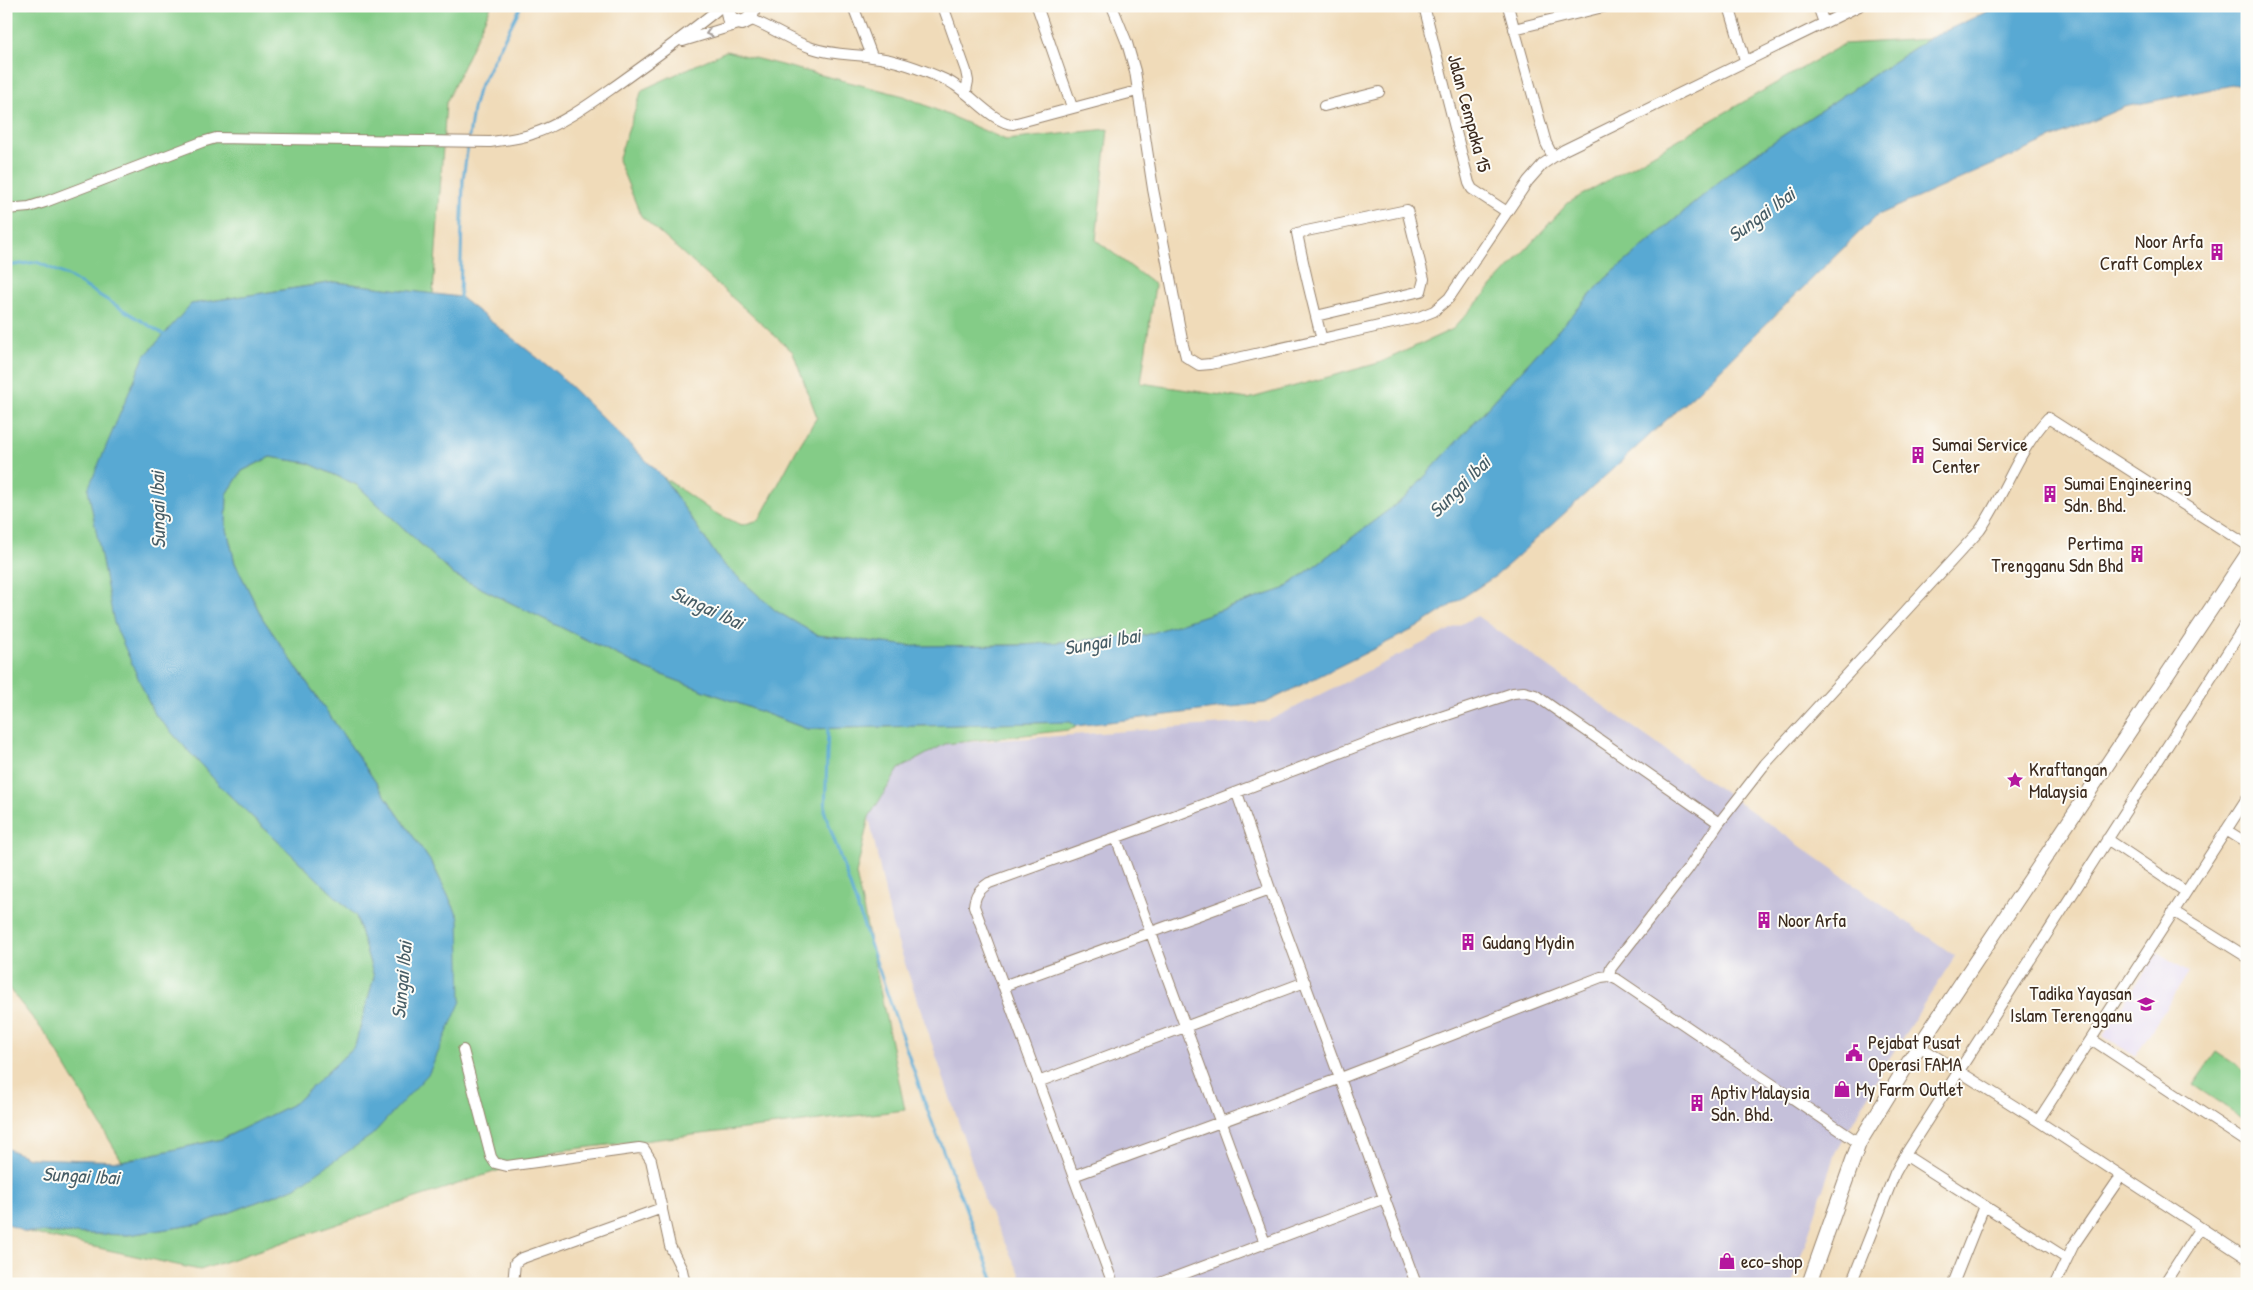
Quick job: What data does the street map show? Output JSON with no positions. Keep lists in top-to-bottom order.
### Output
{
  "streets": {
    "street": ["Jalan Cempaka 15"]
  },
  "water": ["Sungai Ibai"],
  "places": {
    "building": [
      "Noor Arfa Craft Complex",
      "Sumai Service Center",
      "Sumai Engineering Sdn. Bhd.",
      "Pertima Trengganu Sdn Bhd",
      "Noor Arfa",
      "Gudang Mydin",
      "Aptiv Malaysia Sdn. Bhd."
    ],
    "place": ["Kraftangan Malaysia"],
    "school or university": ["Tadika Yayasan Islam Terengganu"],
    "public building": ["Pejabat Pusat Operasi FAMA"],
    "shop": ["My Farm Outlet", "eco-shop"]
  }
}
